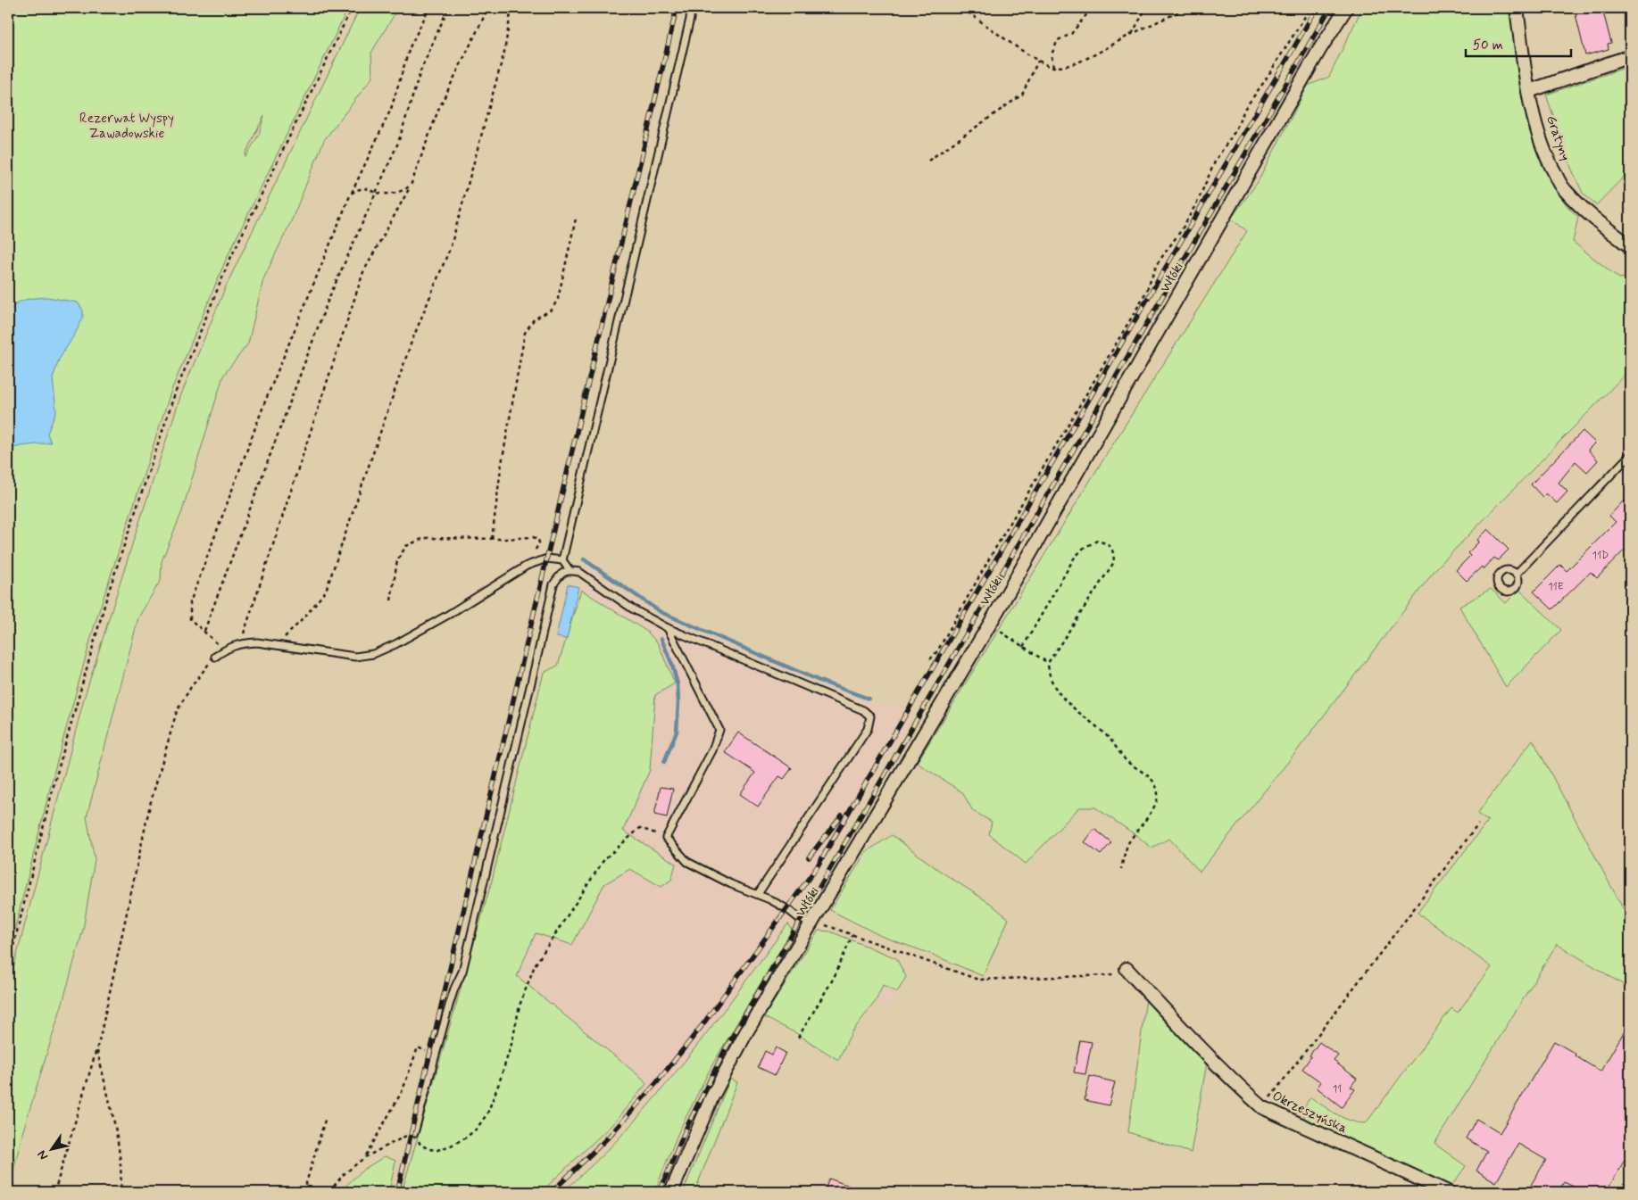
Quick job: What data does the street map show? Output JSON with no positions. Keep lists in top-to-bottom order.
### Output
{
  "streets": {
    "street": ["Gratyny", "Włóki", "Okrzeszyńska"]
  },
  "parks": ["Rezerwat Wyspy Zawadowskie"],
  "house_numbers": ["11D", "11E", "11"],
  "scale_bar": "50 m",
  "north": "bottom left"
}
